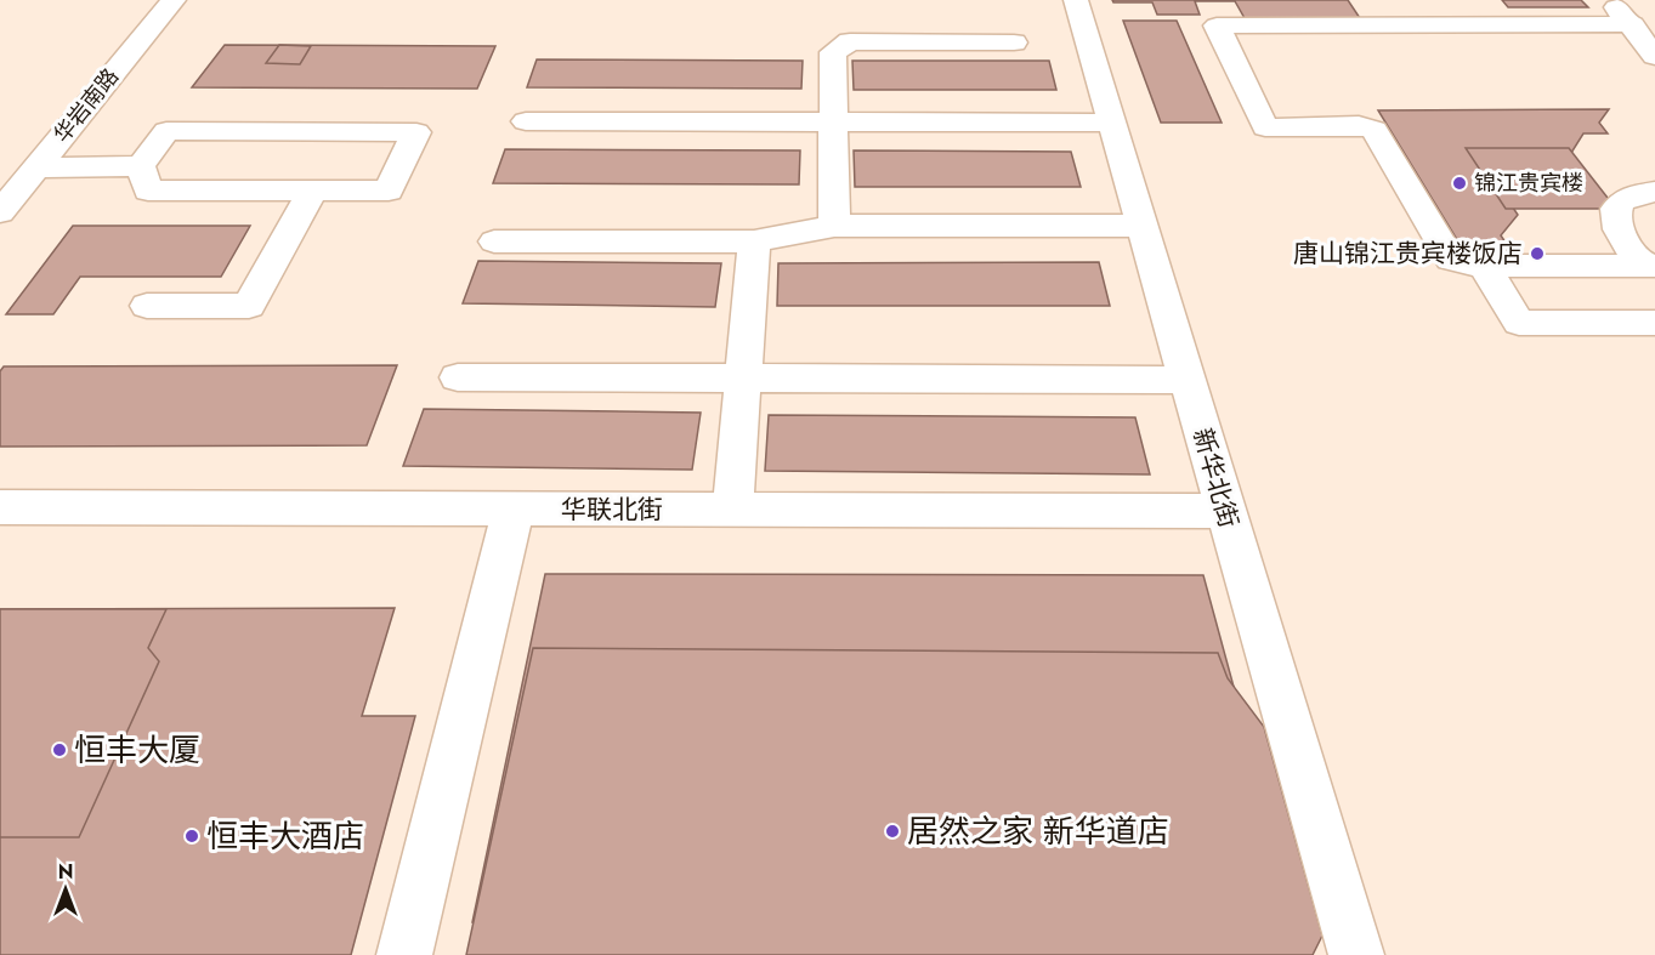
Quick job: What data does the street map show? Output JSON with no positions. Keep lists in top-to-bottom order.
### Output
{
  "streets": {
    "street": ["华岩南路", "新华北街", "华联北街"]
  },
  "crossings": [
    ["新华北街", "华联北街"]
  ],
  "places": [
    "锦江贵宾楼",
    "唐山锦江贵宾楼饭店",
    "恒丰大厦",
    "居然之家 新华道店",
    "恒丰大酒店"
  ],
  "north": "top"
}
